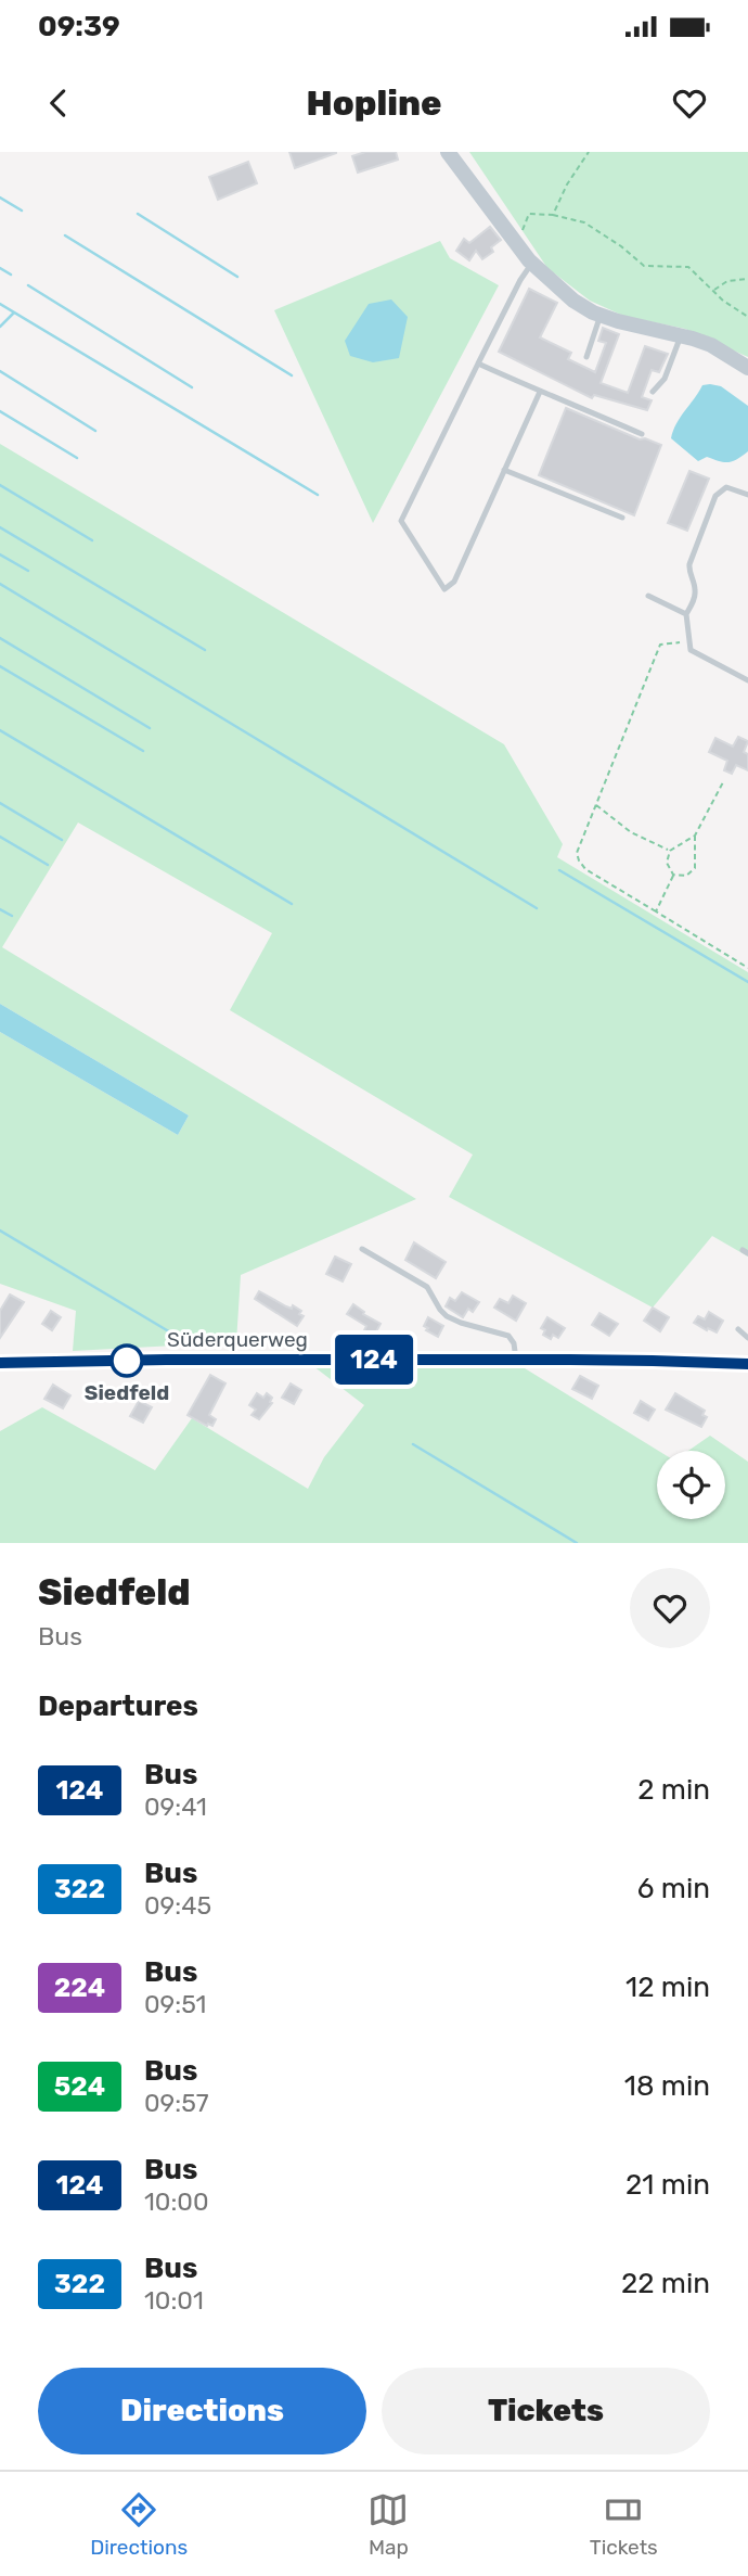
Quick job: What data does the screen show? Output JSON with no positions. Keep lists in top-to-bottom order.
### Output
{
  "streets": {
    "street": ["Süderquerweg"]
  },
  "places": ["Siedfeld"],
  "lines": ["bus line 124"],
  "page": {
    "status": "09:39",
    "header": "Hopline",
    "on_map": "124",
    "heading": [
      ["Siedfeld", "Bus"],
      "Departures"
    ],
    "list": [
      {
        "mark": "124",
        "name": "Bus",
        "note": "09:41",
        "value": "2 min"
      },
      {
        "mark": "322",
        "name": "Bus",
        "note": "09:45",
        "value": "6 min"
      },
      {
        "mark": "224",
        "name": "Bus",
        "note": "09:51",
        "value": "12 min"
      },
      {
        "mark": "524",
        "name": "Bus",
        "note": "09:57",
        "value": "18 min"
      },
      {
        "mark": "124",
        "name": "Bus",
        "note": "10:00",
        "value": "21 min"
      },
      {
        "mark": "322",
        "name": "Bus",
        "note": "10:01",
        "value": "22 min"
      }
    ],
    "buttons": ["Directions", "Tickets"],
    "tabs": ["Directions", "Map", "Tickets"]
  }
}
